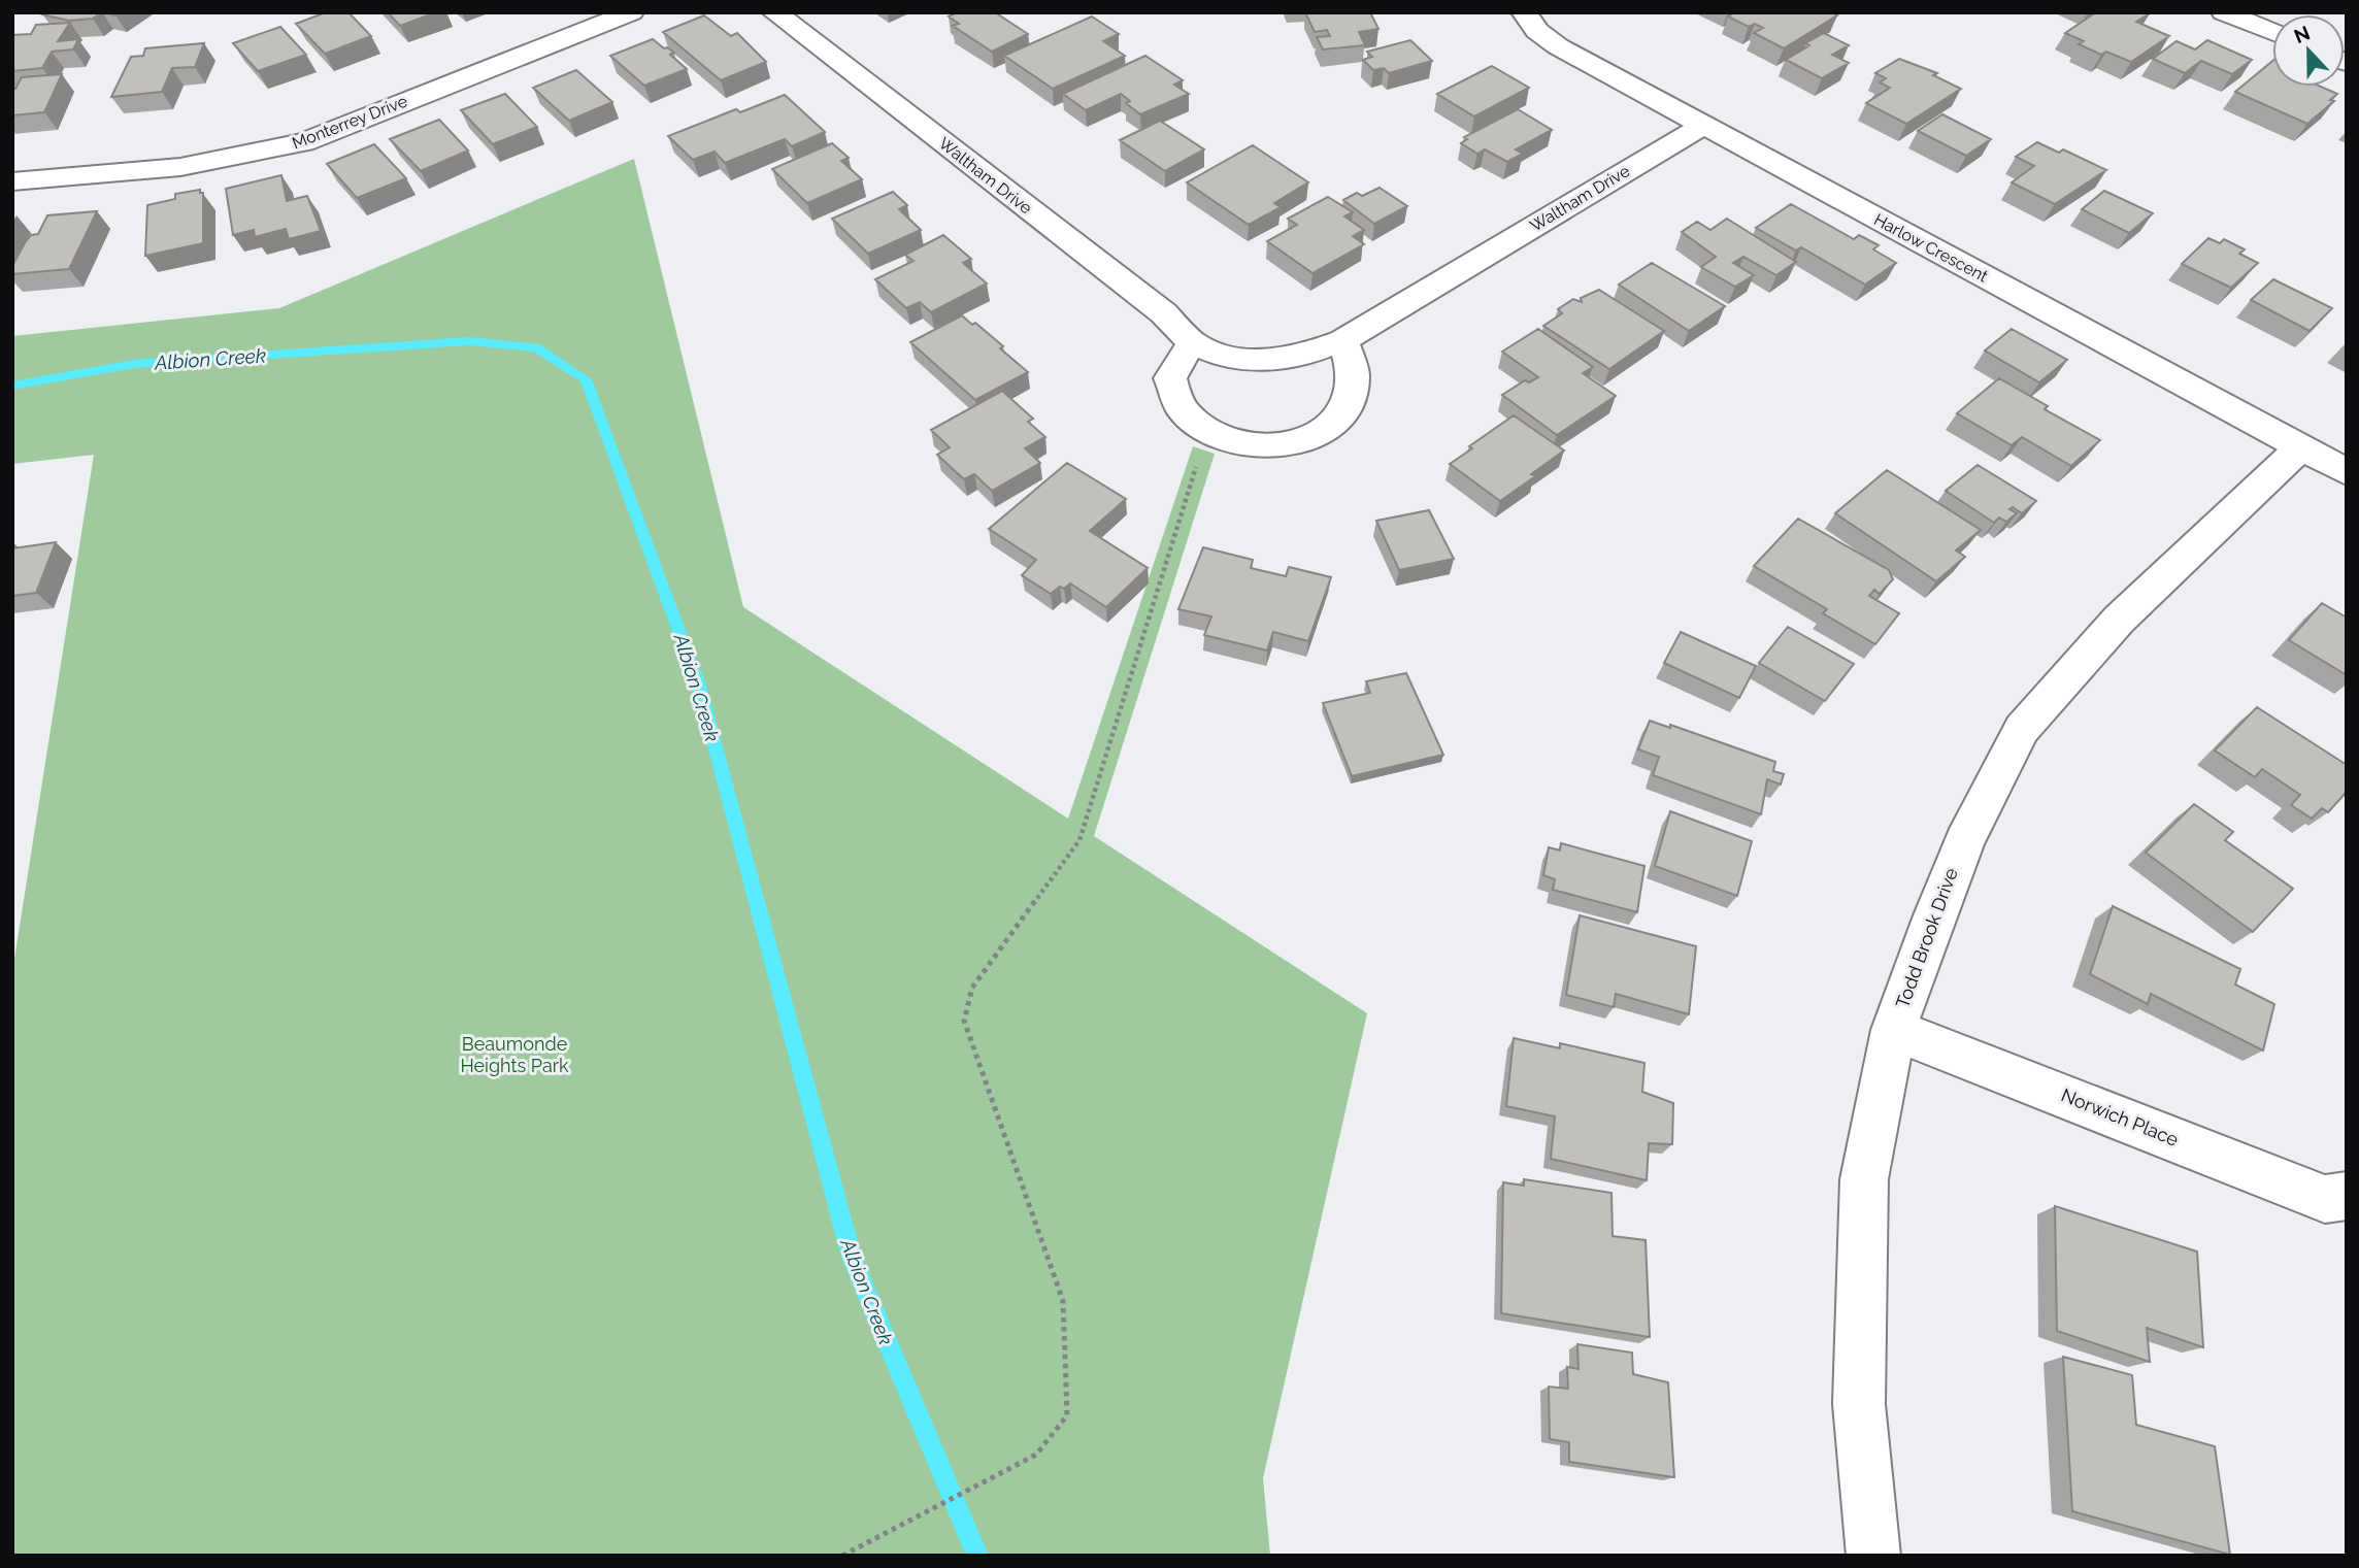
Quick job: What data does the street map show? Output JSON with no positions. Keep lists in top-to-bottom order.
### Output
{
  "streets": {
    "street": [
      "Monterrey Drive",
      "Waltham Drive",
      "Harlow Crescent",
      "Todd Brook Drive",
      "Norwich Place"
    ]
  },
  "crossings": [
    ["Waltham Drive", "Harlow Crescent"],
    ["Harlow Crescent", "Todd Brook Drive"],
    ["Todd Brook Drive", "Norwich Place"]
  ],
  "water": ["Albion Creek"],
  "parks": ["Beaumonde Heights Park"],
  "north": "top"
}
